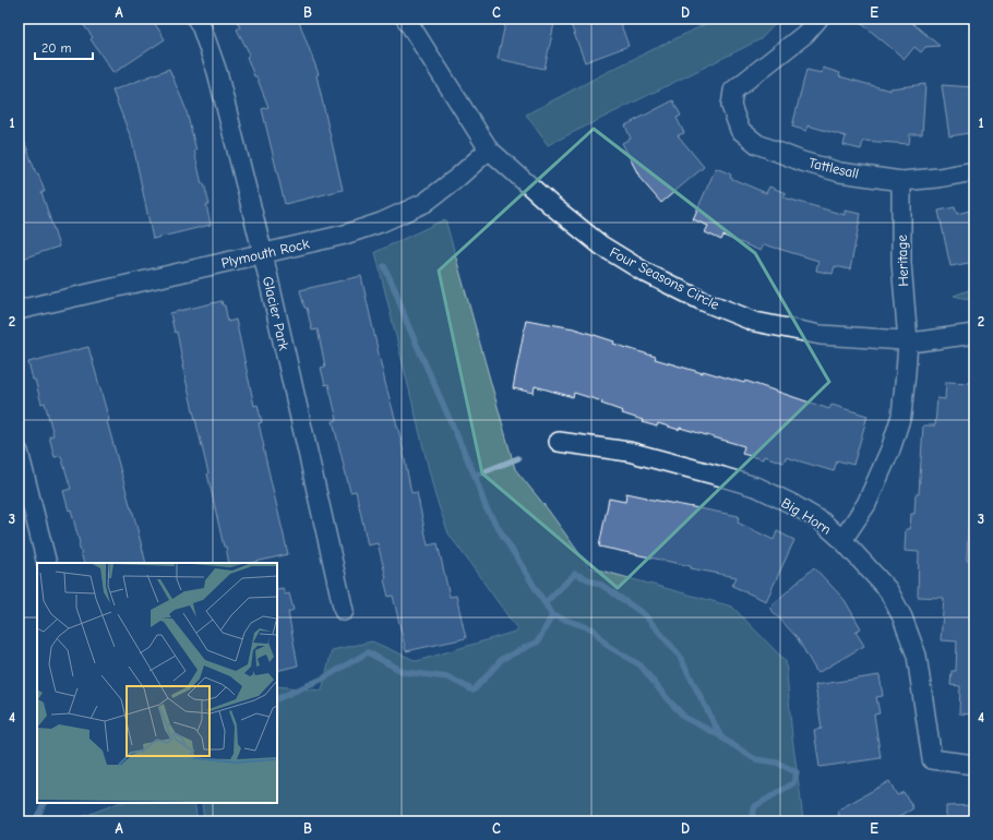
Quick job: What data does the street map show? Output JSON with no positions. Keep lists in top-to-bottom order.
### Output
{
  "streets": {
    "street": [
      "Tattlesall",
      "Plymouth Rock",
      "Heritage",
      "Four Seasons Circle",
      "Glacier Park",
      "Big Horn"
    ]
  },
  "crossings": [
    ["Tattlesall", "Heritage"],
    ["Plymouth Rock", "Four Seasons Circle"],
    ["Plymouth Rock", "Glacier Park"],
    ["Heritage", "Four Seasons Circle"],
    ["Heritage", "Big Horn"]
  ],
  "scale_bar": "20 m",
  "grid": {
    "columns": [
      "A",
      "B",
      "C",
      "D",
      "E"
    ],
    "rows": [
      "1",
      "2",
      "3",
      "4"
    ]
  }
}
